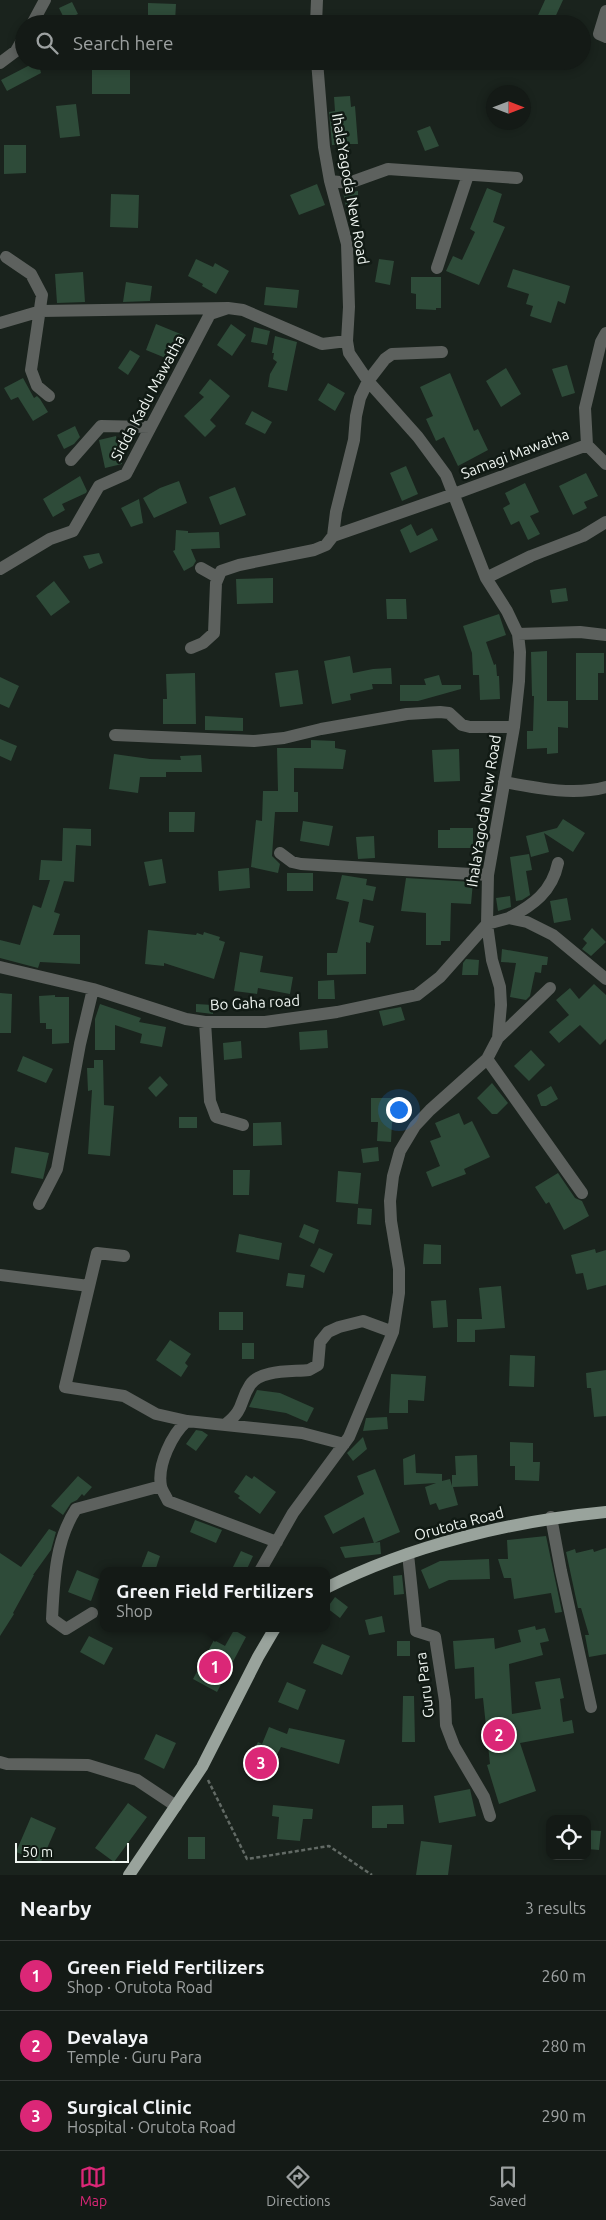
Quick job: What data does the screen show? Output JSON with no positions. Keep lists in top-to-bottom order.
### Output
{
  "streets": {
    "main road": ["Orutota Road"],
    "street": [
      "IhalaYagoda New Road",
      "Sidda Kadu Mawatha",
      "Samagi Mawatha",
      "Bo Gaha road",
      "Guru Para"
    ]
  },
  "crossings": [
    ["IhalaYagoda New Road", "Samagi Mawatha"],
    ["IhalaYagoda New Road", "Bo Gaha road"],
    ["Orutota Road", "Guru Para"]
  ],
  "scale_bar": "50 m",
  "north": "right",
  "page": {
    "search": "Search here",
    "popup": ["Green Field Fertilizers", "Shop"],
    "pins": ["1", "2", "3"],
    "scale": "50 m",
    "heading": ["Nearby", "3 results"],
    "list": [
      {
        "mark": "1",
        "name": "Green Field Fertilizers",
        "note": "Shop · Orutota Road",
        "value": "260 m"
      },
      {
        "mark": "2",
        "name": "Devalaya",
        "note": "Temple · Guru Para",
        "value": "280 m"
      },
      {
        "mark": "3",
        "name": "Surgical Clinic",
        "note": "Hospital · Orutota Road",
        "value": "290 m"
      }
    ],
    "nav": ["Map", "Directions", "Saved"]
  }
}
